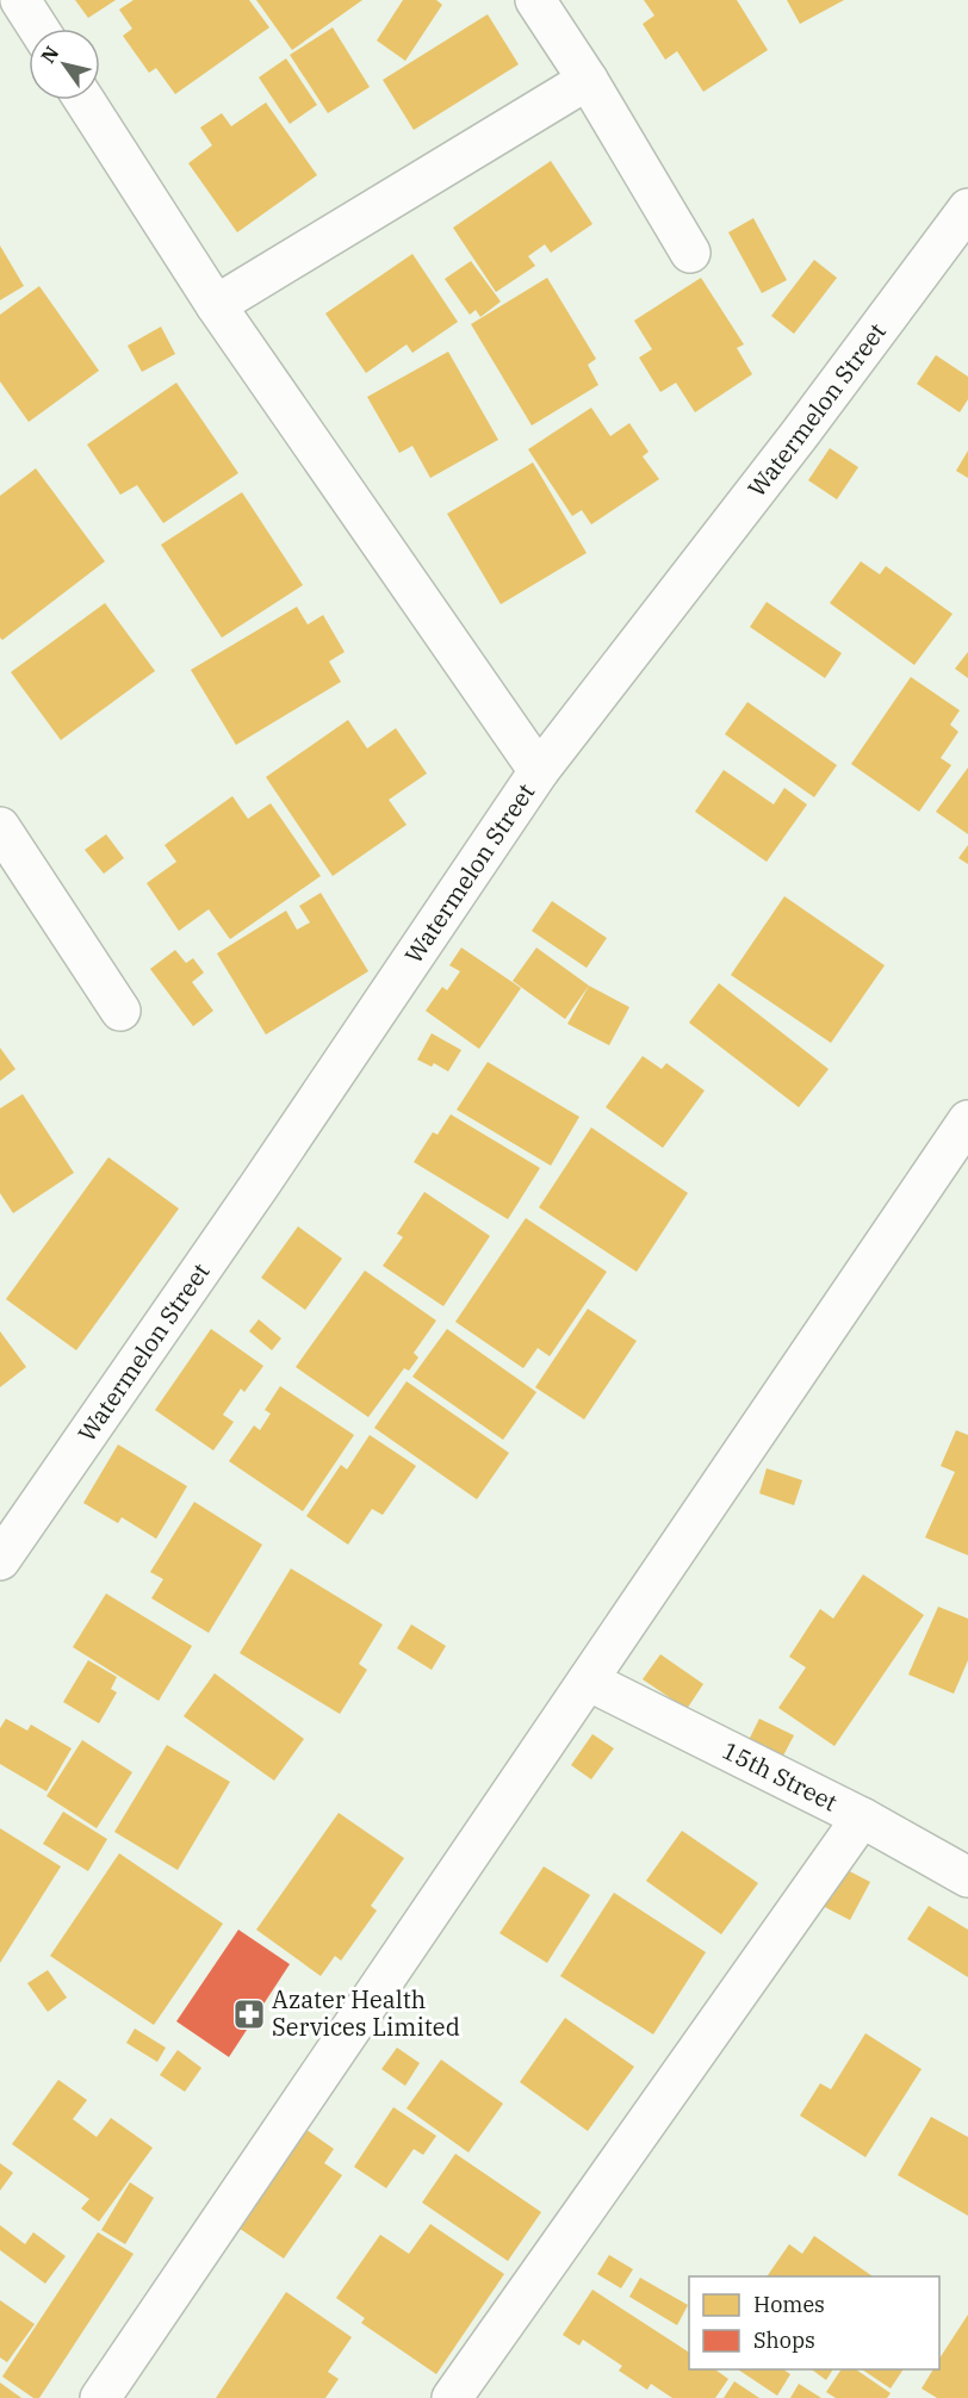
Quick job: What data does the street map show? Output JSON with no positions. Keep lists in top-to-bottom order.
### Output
{
  "streets": {
    "street": ["Watermelon Street", "15th Street"]
  },
  "places": {
    "pharmacy": ["Azater Health Services Limited"]
  },
  "legend": ["Homes", "Shops"],
  "north": "top left"
}
